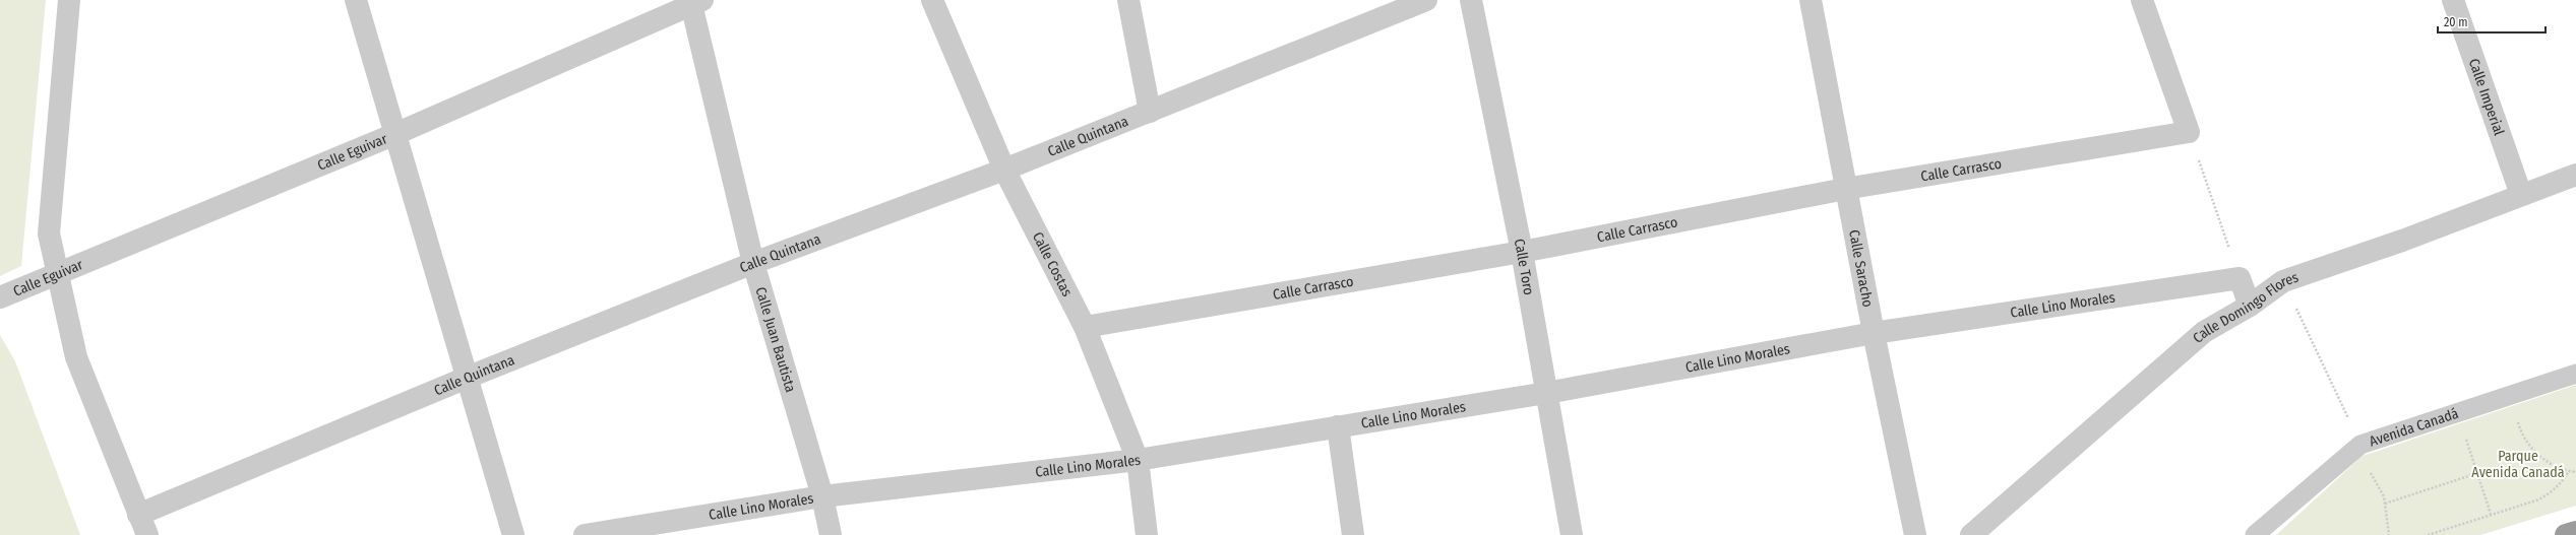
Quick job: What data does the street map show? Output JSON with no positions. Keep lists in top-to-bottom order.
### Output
{
  "streets": {
    "street": [
      "Calle Imperial",
      "Calle Quintana",
      "Calle Eguivar",
      "Calle Carrasco",
      "Calle Costas",
      "Calle Toro",
      "Calle Saracho",
      "Calle Lino Morales",
      "Calle Domingo Flores",
      "Calle Juan Bautista"
    ],
    "lane": ["Avenida Canadá"]
  },
  "crossings": [
    ["Calle Imperial", "Calle Domingo Flores"],
    ["Calle Quintana", "Calle Costas"],
    ["Calle Quintana", "Calle Juan Bautista"],
    ["Calle Eguivar", "Calle Juan Bautista"],
    ["Calle Carrasco", "Calle Costas"],
    ["Calle Carrasco", "Calle Toro"],
    ["Calle Carrasco", "Calle Saracho"],
    ["Calle Costas", "Calle Lino Morales"],
    ["Calle Toro", "Calle Lino Morales"],
    ["Calle Saracho", "Calle Lino Morales"],
    ["Calle Lino Morales", "Calle Juan Bautista"]
  ],
  "parks": ["Parque Avenida Canadá"],
  "scale_bar": "20 m"
}
